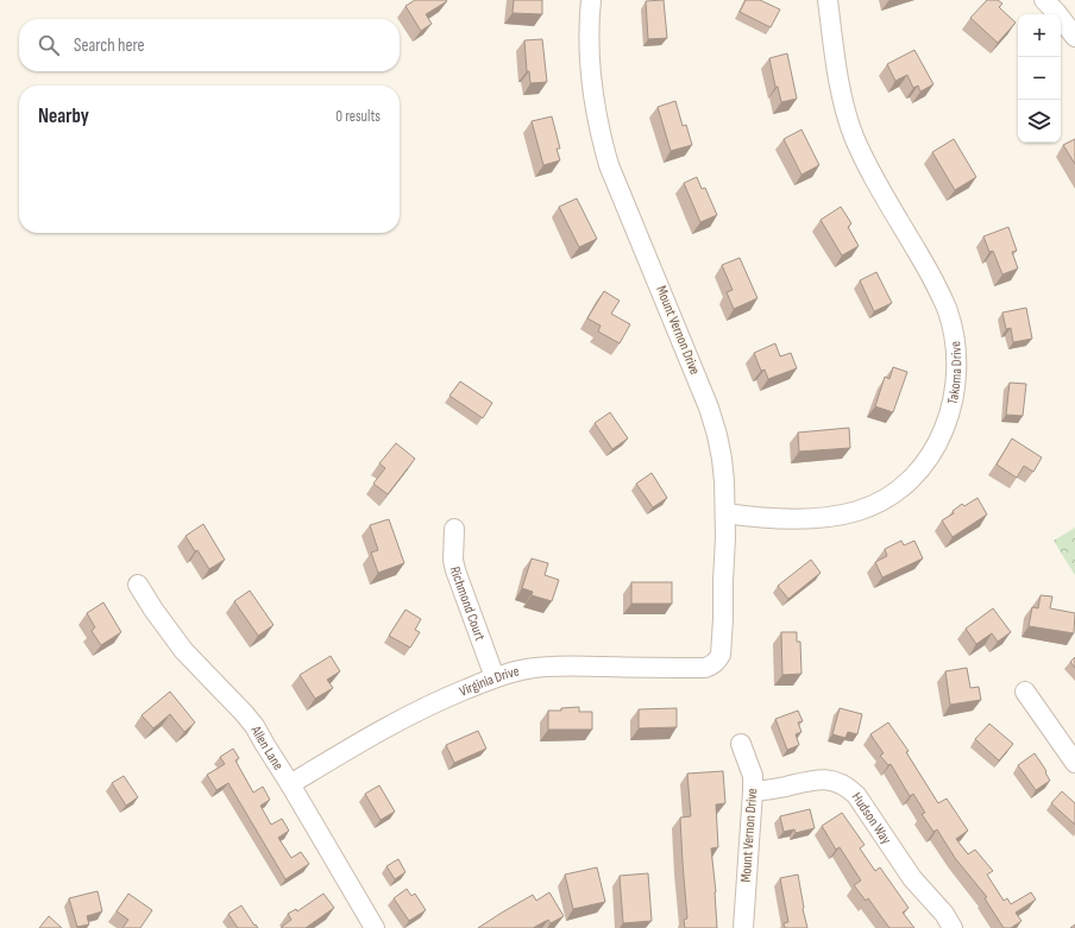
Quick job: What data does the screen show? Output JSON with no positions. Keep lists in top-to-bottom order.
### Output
{
  "streets": {
    "street": [
      "Mount Vernon Drive",
      "Takoma Drive",
      "Richmond Court",
      "Virginia Drive",
      "Allen Lane",
      "Hudson Way"
    ]
  },
  "crossings": [
    ["Mount Vernon Drive", "Takoma Drive"],
    ["Mount Vernon Drive", "Virginia Drive"],
    ["Mount Vernon Drive", "Hudson Way"],
    ["Richmond Court", "Virginia Drive"],
    ["Virginia Drive", "Allen Lane"]
  ],
  "page": {
    "map_buttons": ["+", "−"],
    "search": "Search here",
    "heading": ["Nearby", "0 results"]
  }
}
